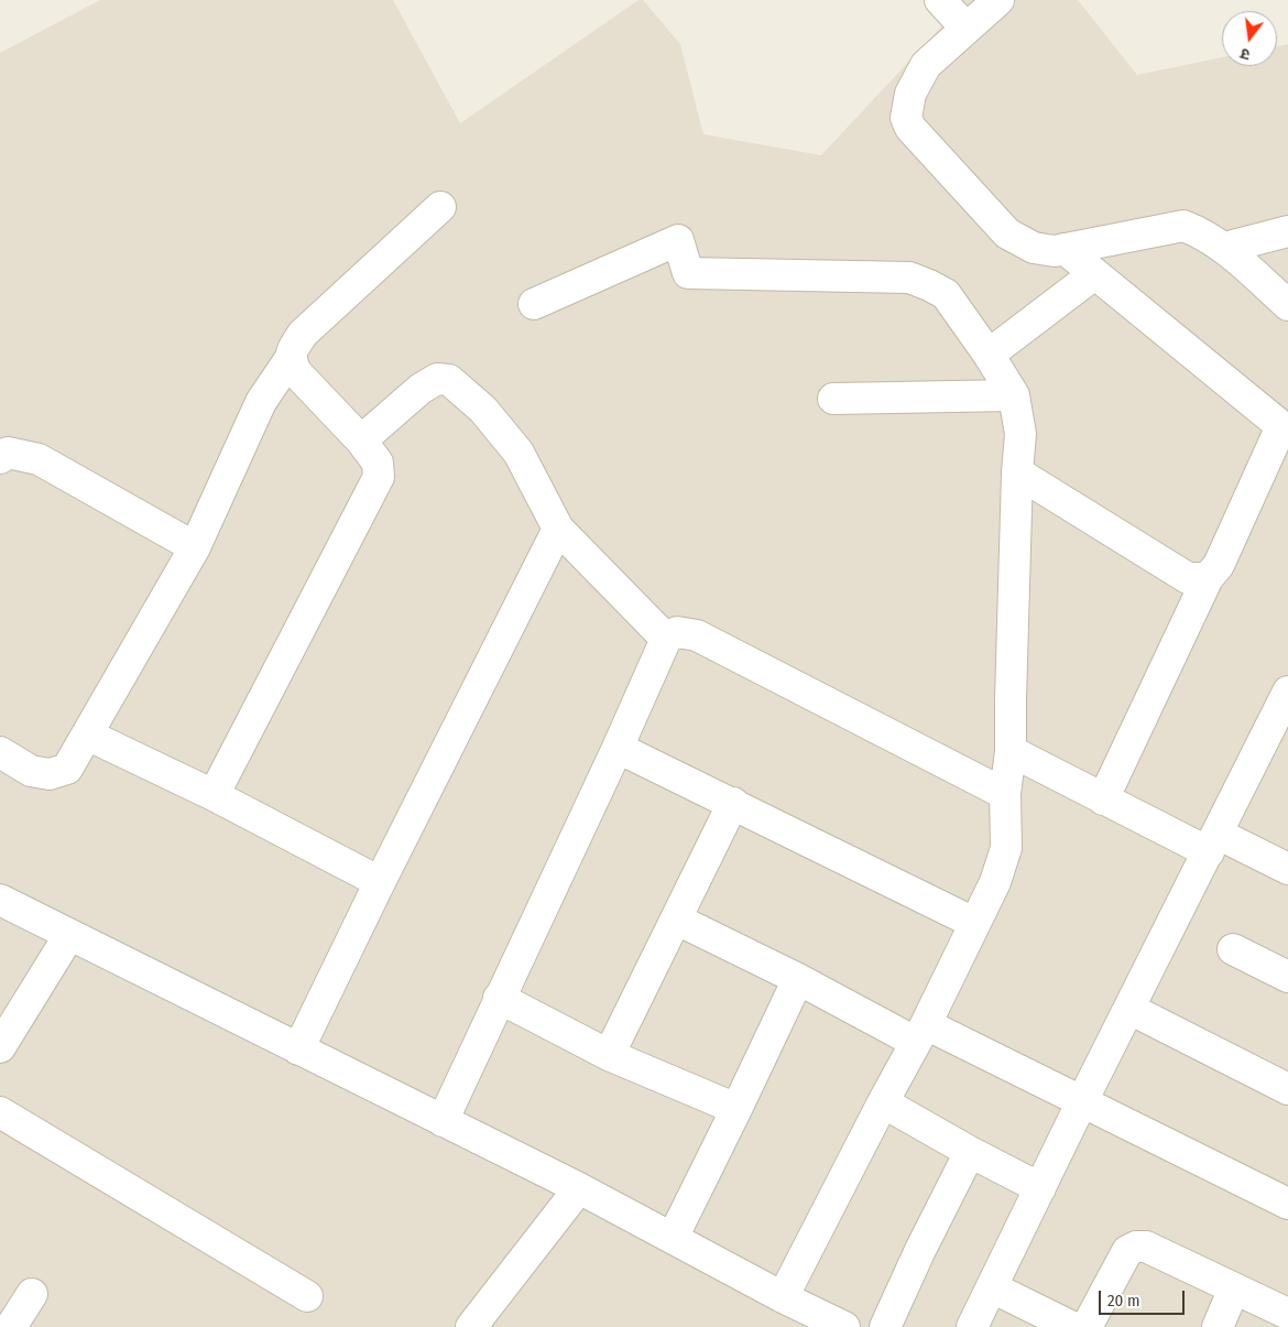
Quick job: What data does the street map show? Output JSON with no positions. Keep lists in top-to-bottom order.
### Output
{
  "scale_bar": "20 m",
  "north": "bottom"
}
